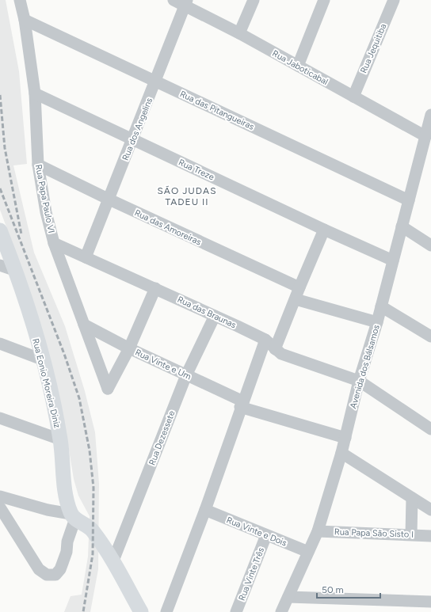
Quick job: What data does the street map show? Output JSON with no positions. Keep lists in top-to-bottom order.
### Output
{
  "streets": {
    "main road": ["Rua Eonio Moreira Diniz"],
    "street": [
      "Rua Jequitiba",
      "Rua Jaboticabal",
      "Rua das Pitangueiras",
      "Rua dos Angelins",
      "Rua Treze",
      "Rua Papa Paulo VI",
      "Rua das Amoreiras",
      "Rua das Braunas",
      "Rua Vinte e Um",
      "Avenida dos Bálsamos",
      "Rua Dezessete",
      "Rua Vinte e Dois",
      "Rua Papa São Sisto I",
      "Rua Vinte Três"
    ]
  },
  "crossings": [
    ["Rua Jequitiba", "Rua Jaboticabal"],
    ["Rua Jaboticabal", "Rua dos Angelins"],
    ["Rua Jaboticabal", "Avenida dos Bálsamos"],
    ["Rua das Pitangueiras", "Rua dos Angelins"],
    ["Rua das Pitangueiras", "Rua Papa Paulo VI"],
    ["Rua das Pitangueiras", "Avenida dos Bálsamos"],
    ["Rua dos Angelins", "Rua Treze"],
    ["Rua dos Angelins", "Rua das Amoreiras"],
    ["Rua dos Angelins", "Rua das Braunas"],
    ["Rua Treze", "Rua Papa Paulo VI"],
    ["Rua Treze", "Avenida dos Bálsamos"],
    ["Rua Papa Paulo VI", "Rua das Amoreiras"],
    ["Rua Papa Paulo VI", "Rua das Braunas"],
    ["Rua Papa Paulo VI", "Rua Vinte e Um"],
    ["Rua das Braunas", "Avenida dos Bálsamos"],
    ["Rua das Braunas", "Rua Dezessete"],
    ["Rua Vinte e Um", "Avenida dos Bálsamos"],
    ["Rua Vinte e Um", "Rua Dezessete"],
    ["Avenida dos Bálsamos", "Rua Vinte e Dois"],
    ["Avenida dos Bálsamos", "Rua Papa São Sisto I"],
    ["Rua Vinte e Dois", "Rua Vinte Três"]
  ],
  "districts": ["SÃO JUDAS TADEU II"],
  "scale_bar": "50 m"
}
